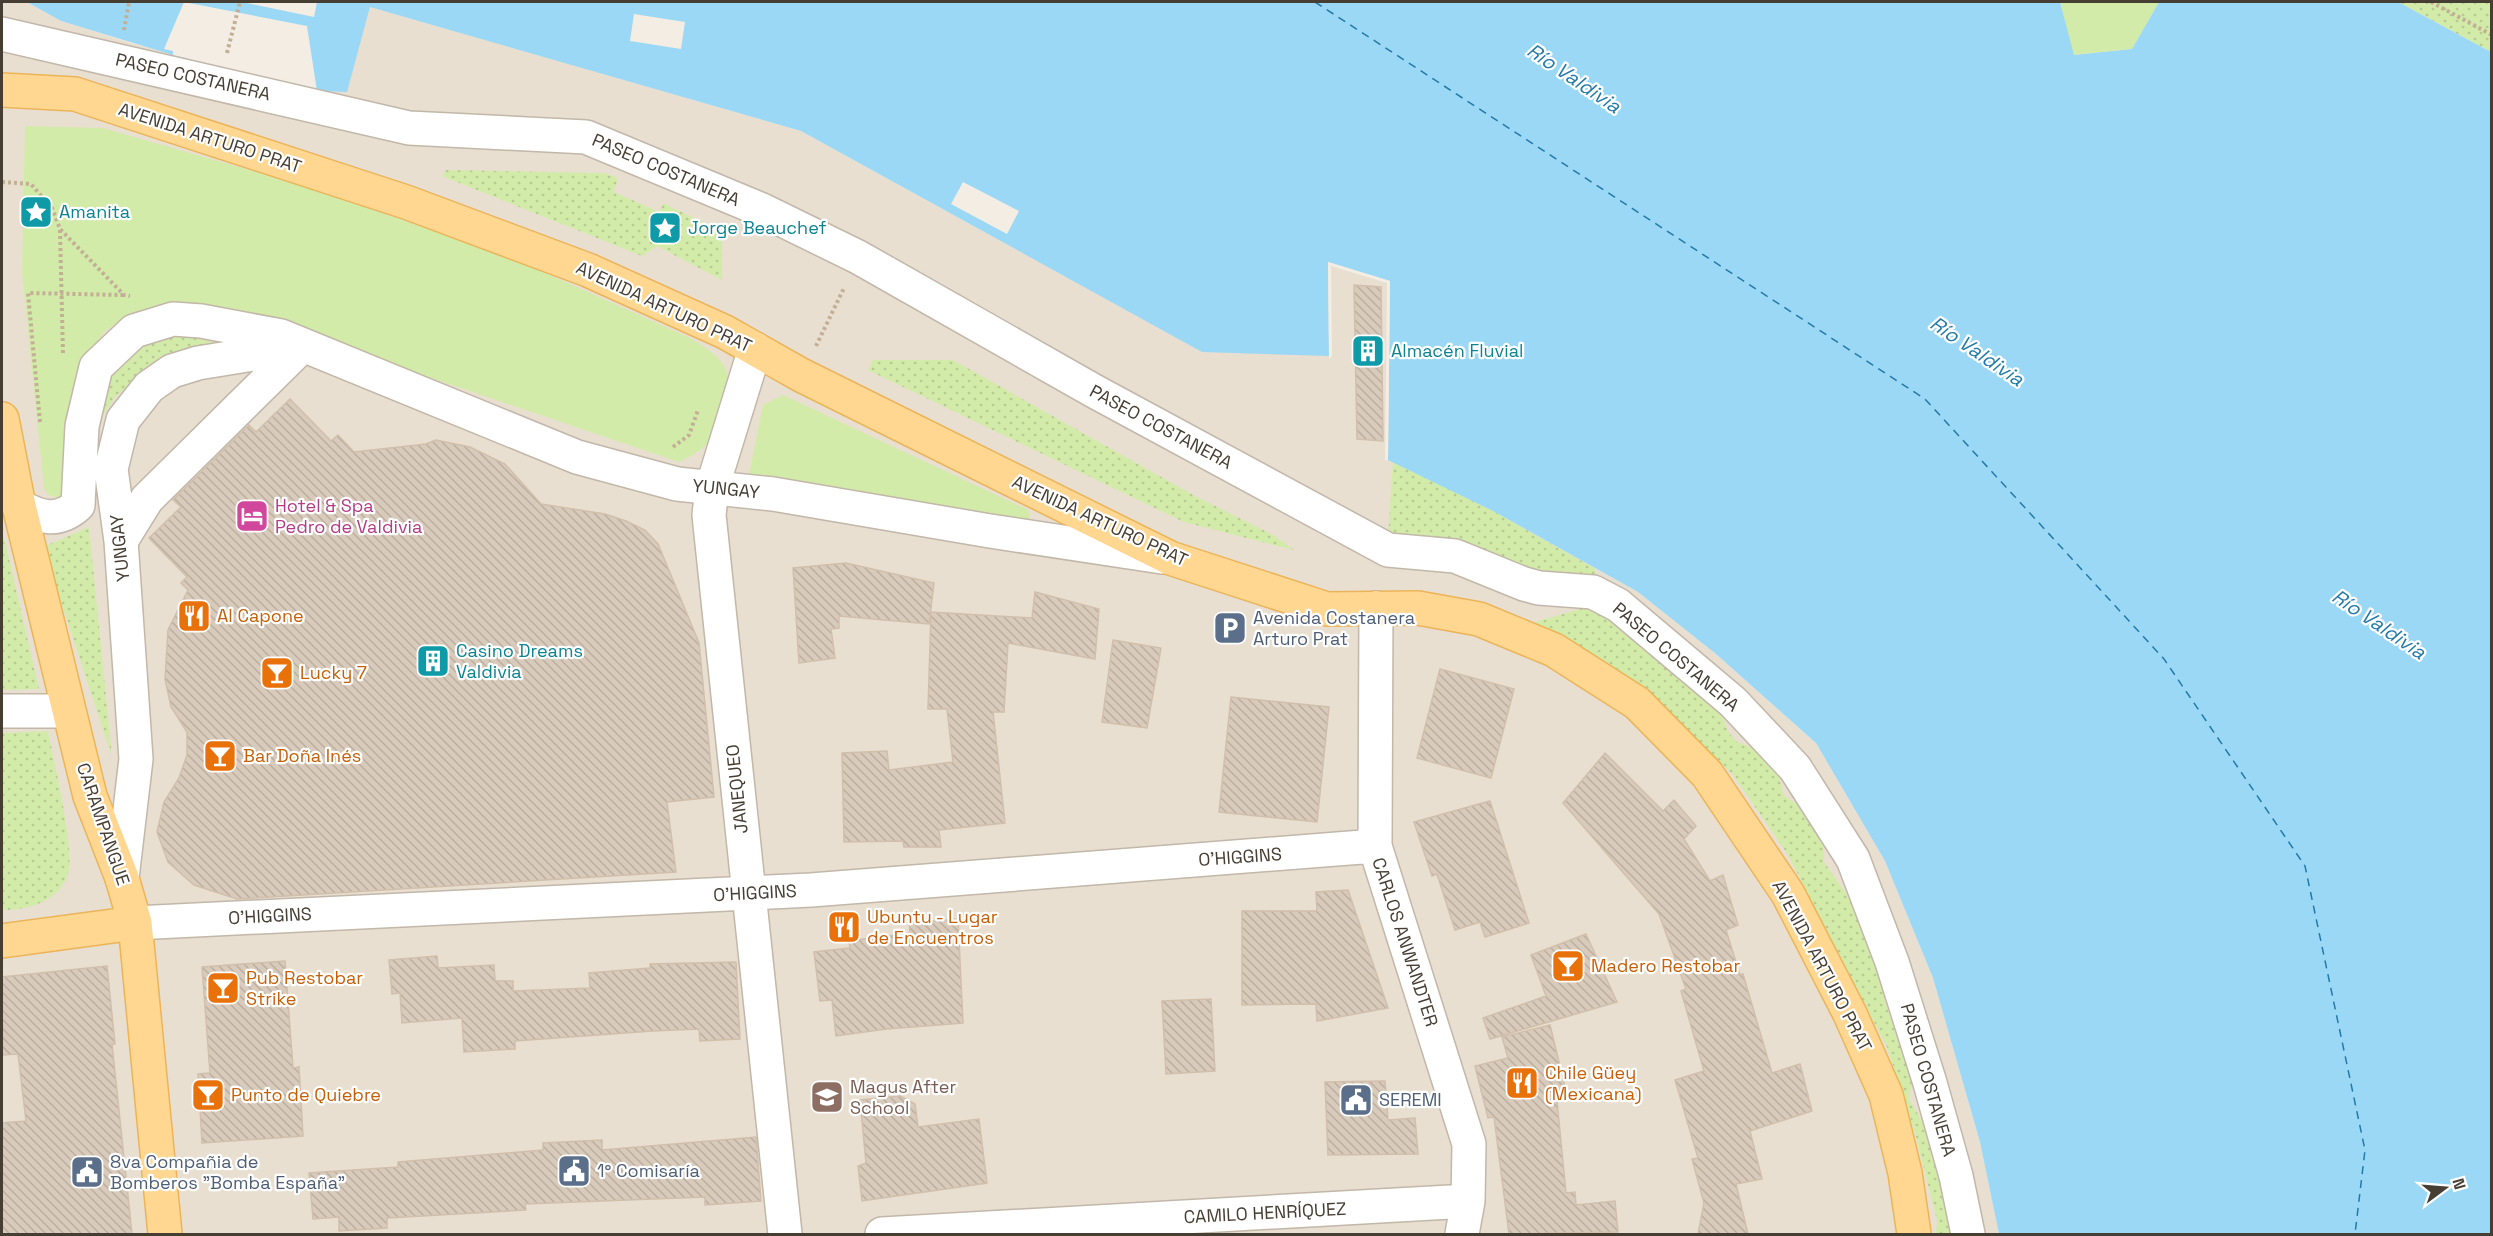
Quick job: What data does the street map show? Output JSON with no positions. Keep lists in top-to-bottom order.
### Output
{
  "streets": {
    "main road": ["AVENIDA ARTURO PRAT", "CARAMPANGUE"],
    "street": [
      "PASEO COSTANERA",
      "YUNGAY",
      "JANEQUEO",
      "O'HIGGINS",
      "CARLOS ANWANDTER",
      "CAMILO HENRÍQUEZ"
    ]
  },
  "crossings": [
    ["AVENIDA ARTURO PRAT", "YUNGAY"],
    ["AVENIDA ARTURO PRAT", "JANEQUEO"],
    ["AVENIDA ARTURO PRAT", "CARLOS ANWANDTER"],
    ["YUNGAY", "JANEQUEO"],
    ["YUNGAY", "CARAMPANGUE"],
    ["JANEQUEO", "O'HIGGINS"],
    ["CARAMPANGUE", "O'HIGGINS"],
    ["O'HIGGINS", "CARLOS ANWANDTER"],
    ["CARLOS ANWANDTER", "CAMILO HENRÍQUEZ"]
  ],
  "water": ["Río Valdivia"],
  "places": {
    "place": ["Amanita", "Jorge Beauchef"],
    "building": ["Almacén Fluvial", "Casino Dreams Valdivia"],
    "hotel": ["Hotel & Spa Pedro de Valdivia"],
    "restaurant": ["Al Capone", "Ubuntu - Lugar de Encuentros", "Chile Güey (Mexicana)"],
    "parking": ["Avenida Costanera Arturo Prat"],
    "bar": [
      "Lucky 7",
      "Bar Doña Inés",
      "Madero Restobar",
      "Pub Restobar Strike",
      "Punto de Quiebre"
    ],
    "school or university": ["Magus After School"],
    "public building": ["SEREMI", "1° Comisaría", "8va Compañia de Bomberos \"Bomba España\""]
  },
  "north": "right"
}
